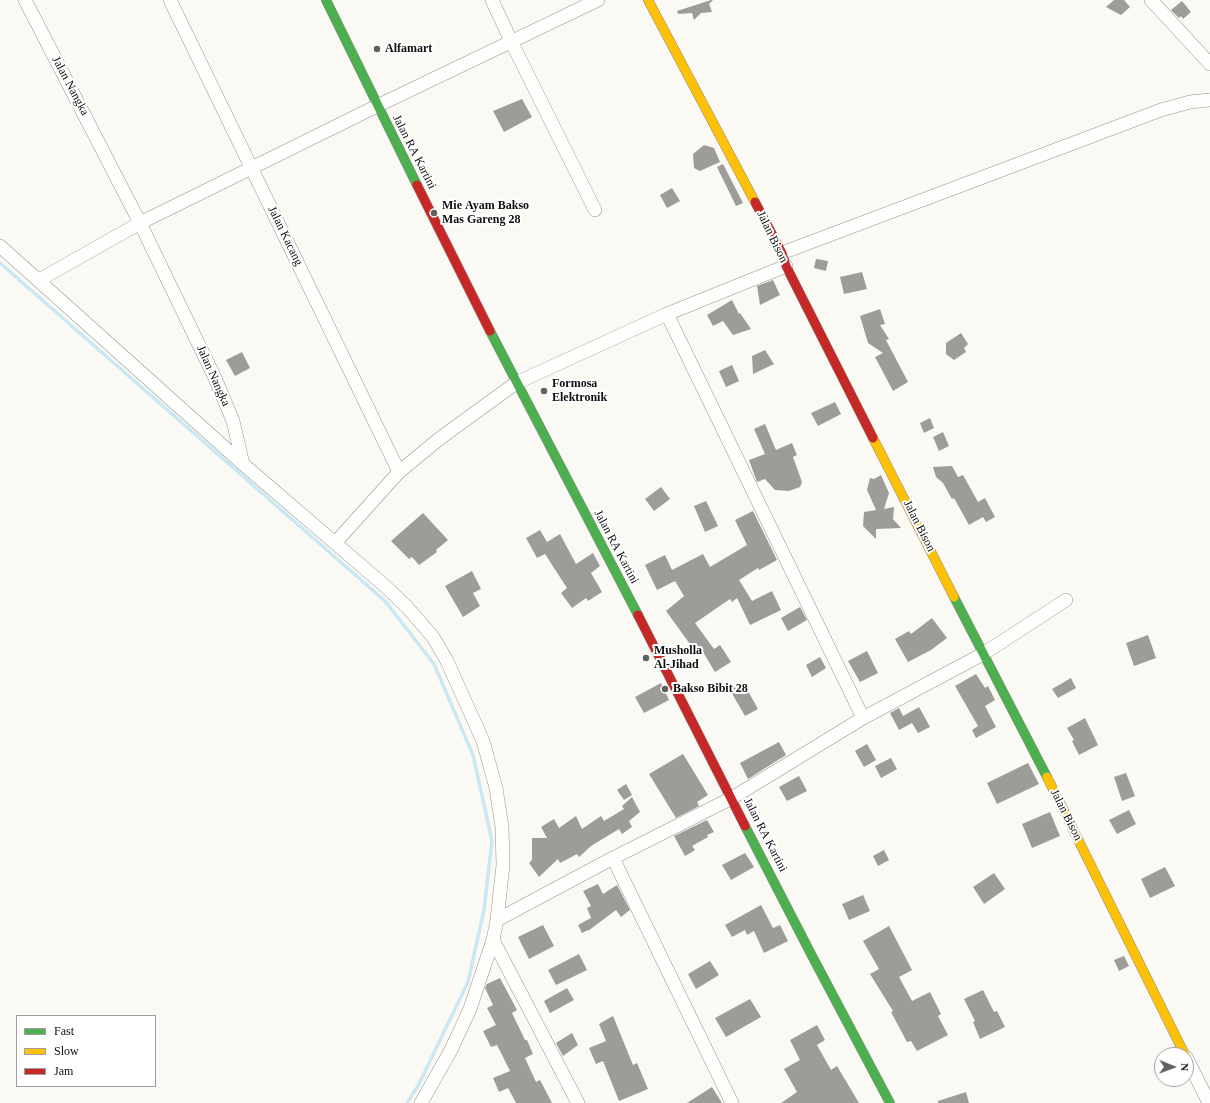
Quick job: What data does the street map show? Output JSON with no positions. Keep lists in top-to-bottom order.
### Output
{
  "streets": {
    "main road": ["Jalan RA Kartini", "Jalan Bison"],
    "street": ["Jalan Nangka", "Jalan Kacang"]
  },
  "places": [
    "Alfamart",
    "Mie Ayam Bakso Mas Gareng 28",
    "Formosa Elektronik",
    "Musholla Al-Jihad",
    "Bakso Bibit 28"
  ],
  "legend": ["Fast", "Slow", "Jam"],
  "north": "right"
}
